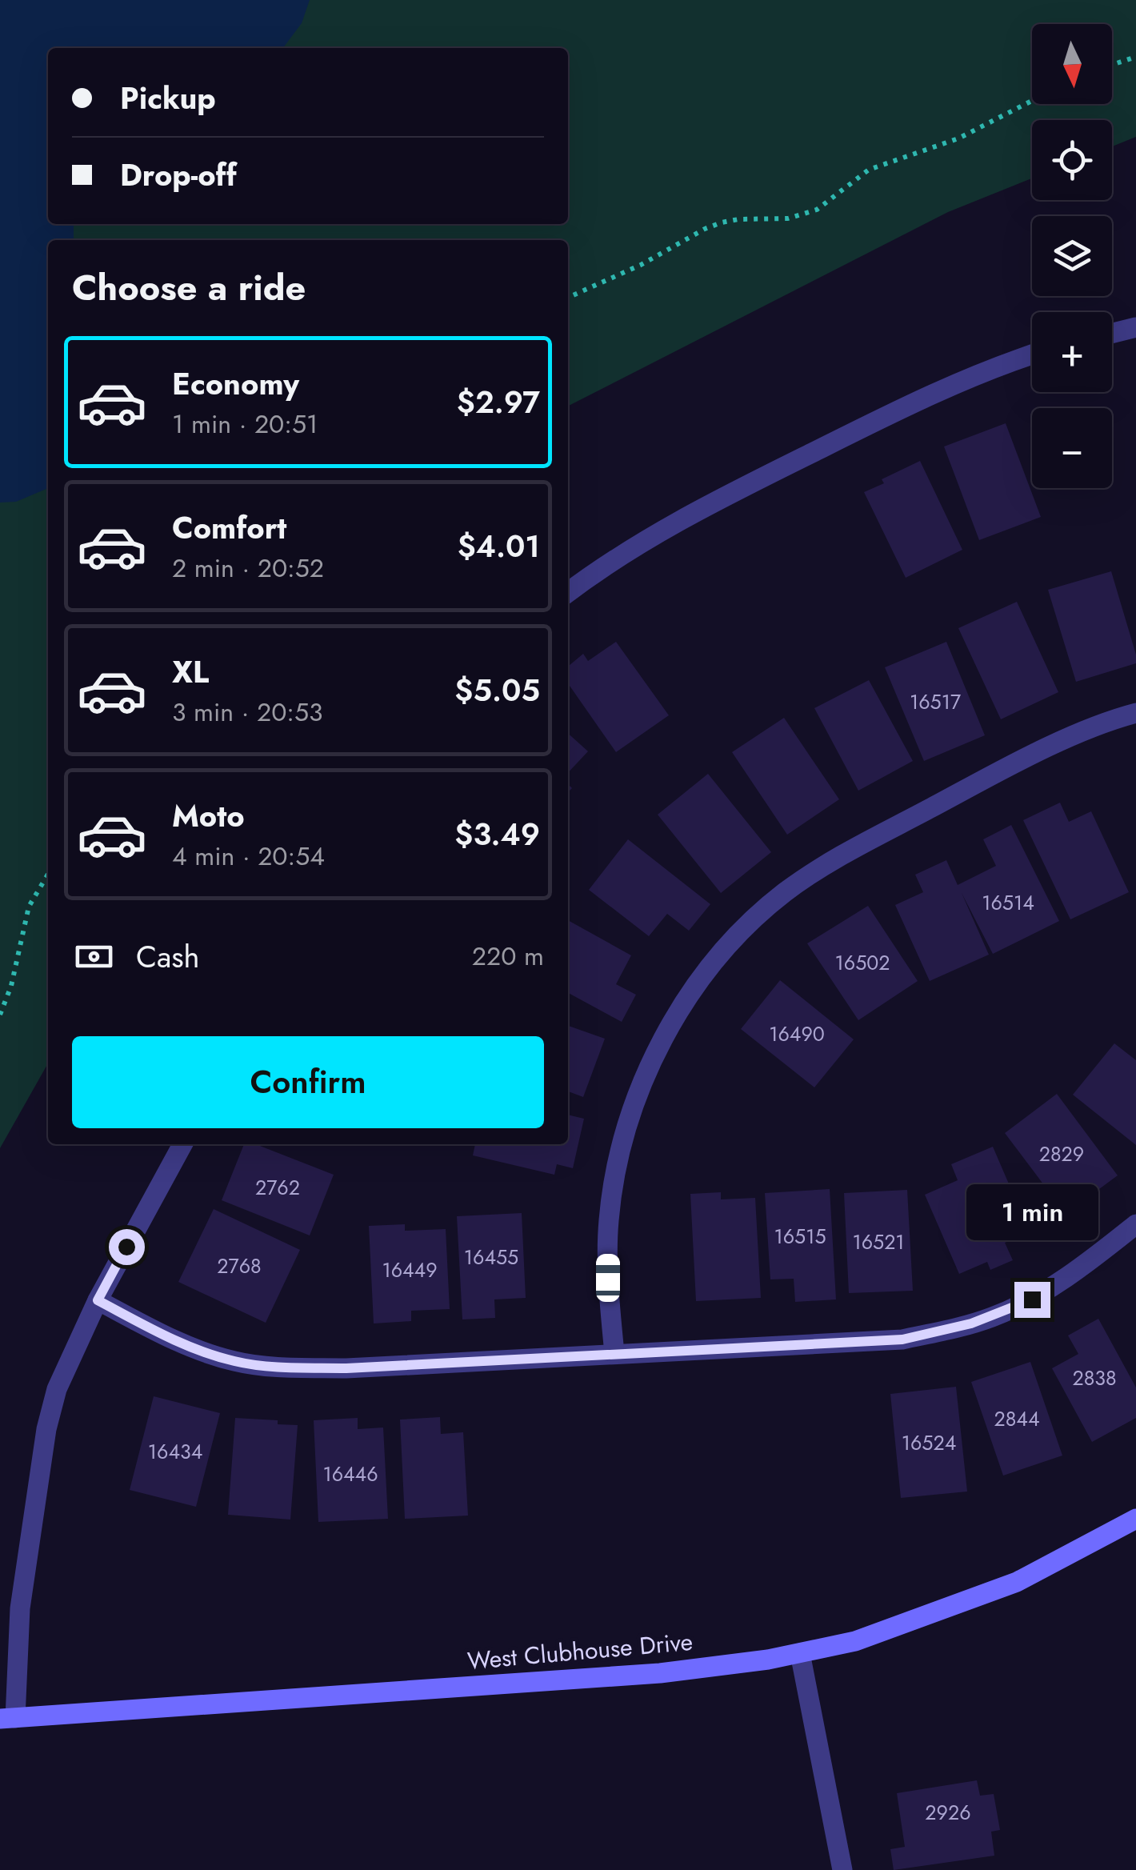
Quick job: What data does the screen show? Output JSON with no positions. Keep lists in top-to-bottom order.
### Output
{
  "streets": {
    "street": ["West Clubhouse Drive"]
  },
  "house_numbers": [
    "16517",
    "16514",
    "16502",
    "16490",
    "2829",
    "2762",
    "16515",
    "16521",
    "16455",
    "2768",
    "16449",
    "2838",
    "2844",
    "16524",
    "16434",
    "16446",
    "2926"
  ],
  "north": "bottom",
  "page": {
    "map_buttons": ["+", "−"],
    "banner": ["Pickup", "Drop-off"],
    "heading": "Choose a ride",
    "list": [
      {
        "name": "Economy",
        "note": "1 min · 20:51",
        "value": "$2.97"
      },
      {
        "name": "Comfort",
        "note": "2 min · 20:52",
        "value": "$4.01"
      },
      {
        "name": "XL",
        "note": "3 min · 20:53",
        "value": "$5.05"
      },
      {
        "name": "Moto",
        "note": "4 min · 20:54",
        "value": "$3.49"
      }
    ],
    "pay": ["Cash", "220 m"],
    "buttons": "Confirm",
    "bubble": "1 min"
  }
}
